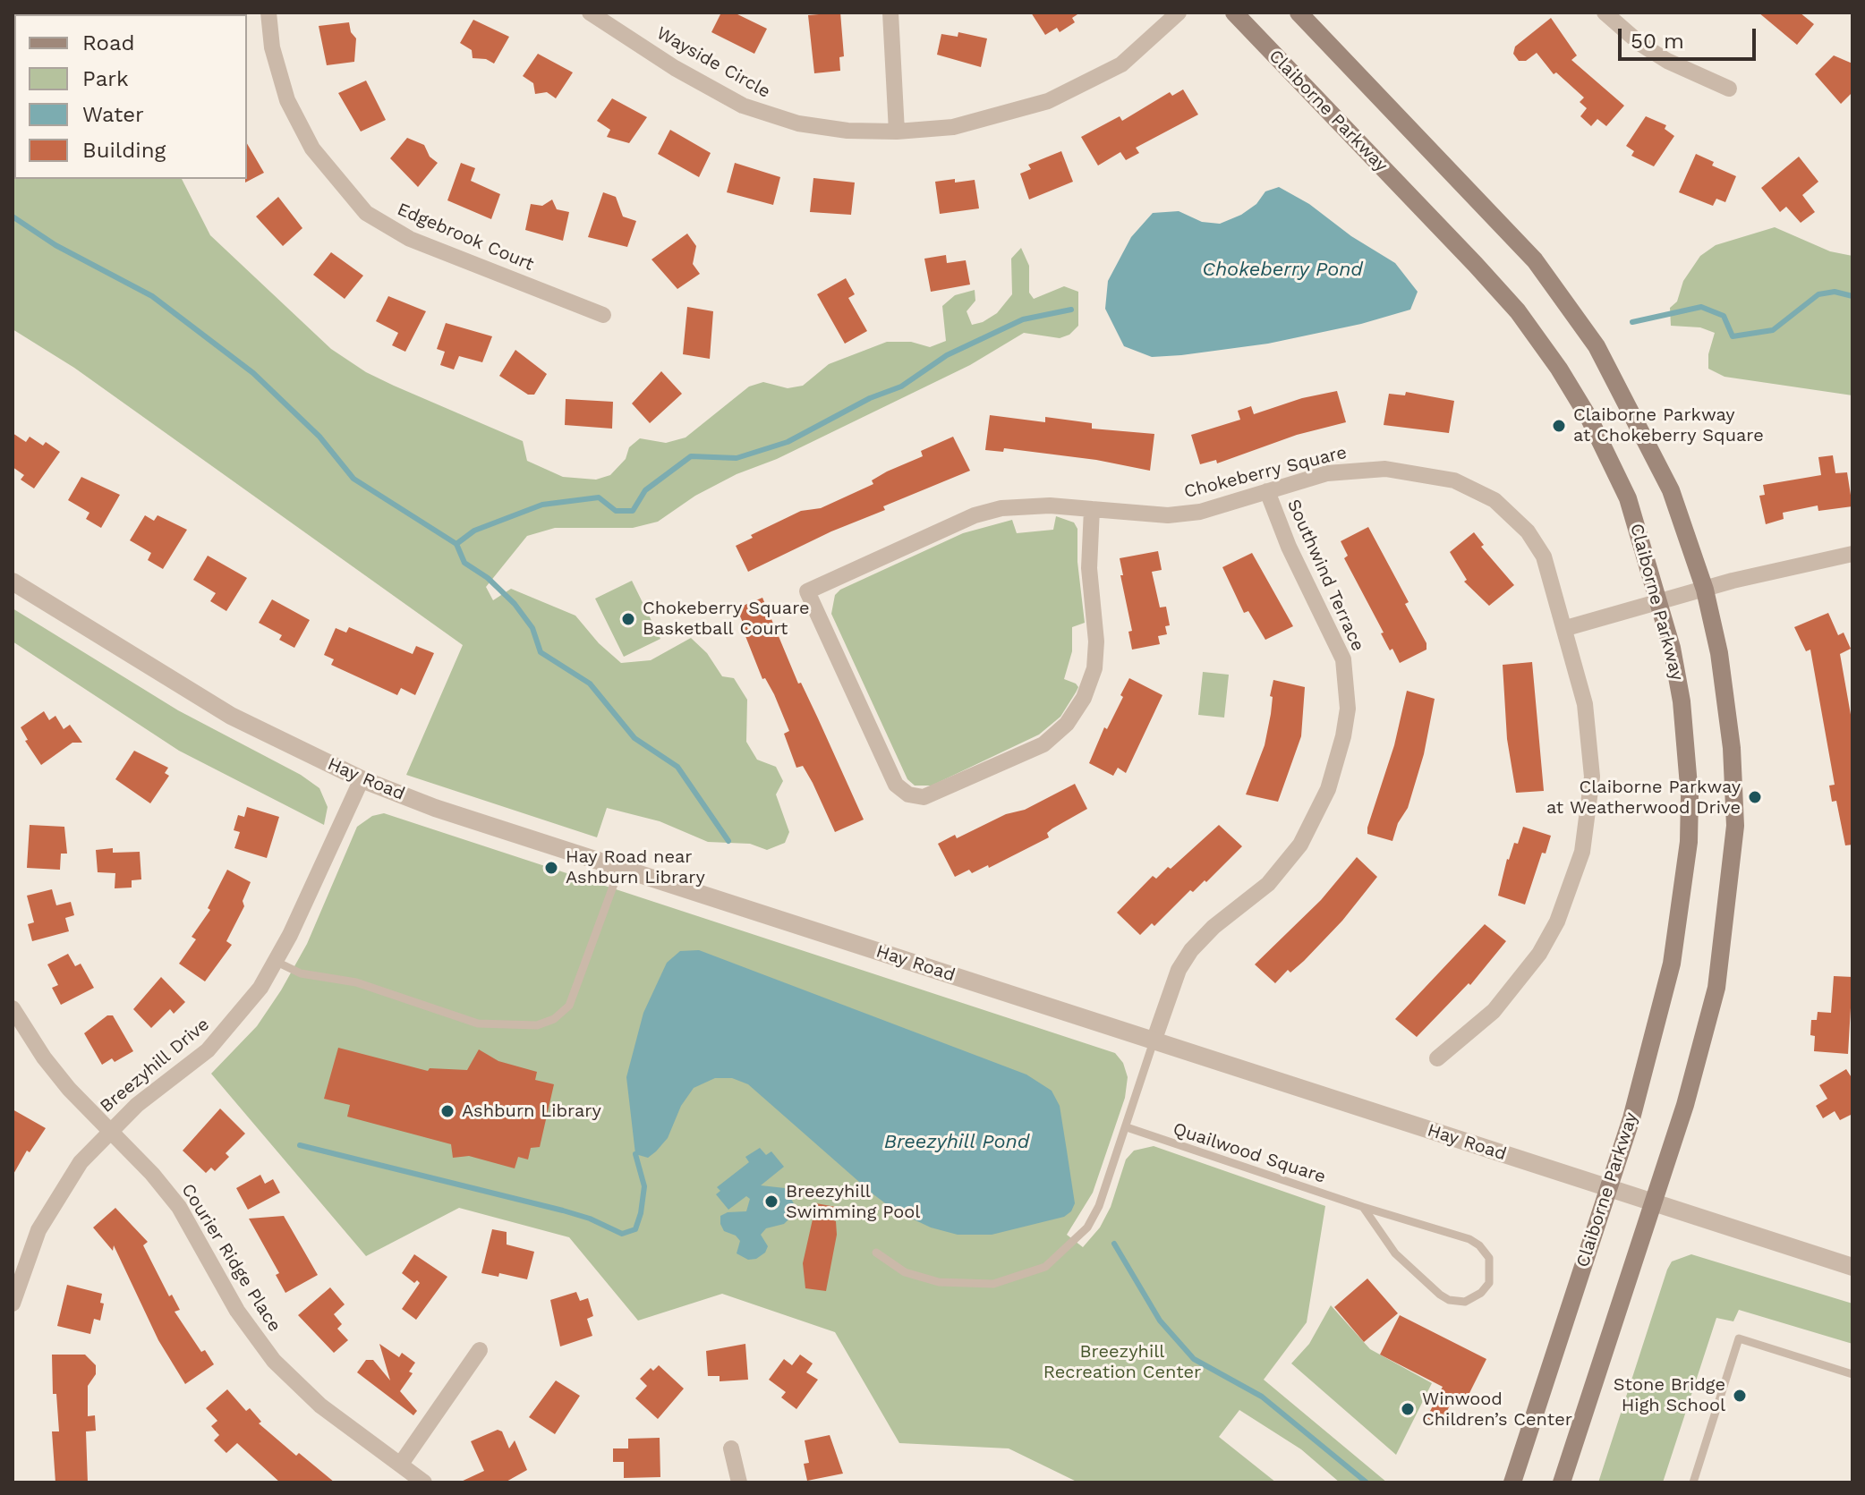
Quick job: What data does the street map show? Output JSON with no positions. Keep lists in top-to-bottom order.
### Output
{
  "streets": {
    "main road": ["Claiborne Parkway"],
    "street": [
      "Wayside Circle",
      "Edgebrook Court",
      "Chokeberry Square",
      "Southwind Terrace",
      "Hay Road",
      "Breezyhill Drive",
      "Courier Ridge Place"
    ],
    "lane": ["Quailwood Square"]
  },
  "crossings": [
    ["Claiborne Parkway", "Hay Road"],
    ["Chokeberry Square", "Southwind Terrace"],
    ["Southwind Terrace", "Hay Road"],
    ["Hay Road", "Breezyhill Drive"],
    ["Breezyhill Drive", "Courier Ridge Place"]
  ],
  "water": ["Chokeberry Pond", "Breezyhill Pond"],
  "parks": ["Breezyhill Recreation Center"],
  "places": [
    "Claiborne Parkway at Chokeberry Square",
    "Chokeberry Square Basketball Court",
    "Claiborne Parkway at Weatherwood Drive",
    "Hay Road near Ashburn Library",
    "Ashburn Library",
    "Breezyhill Swimming Pool",
    "Stone Bridge High School",
    "Winwood Children’s Center"
  ],
  "legend": [
    "Road",
    "Park",
    "Water",
    "Building"
  ],
  "scale_bar": "50 m"
}
